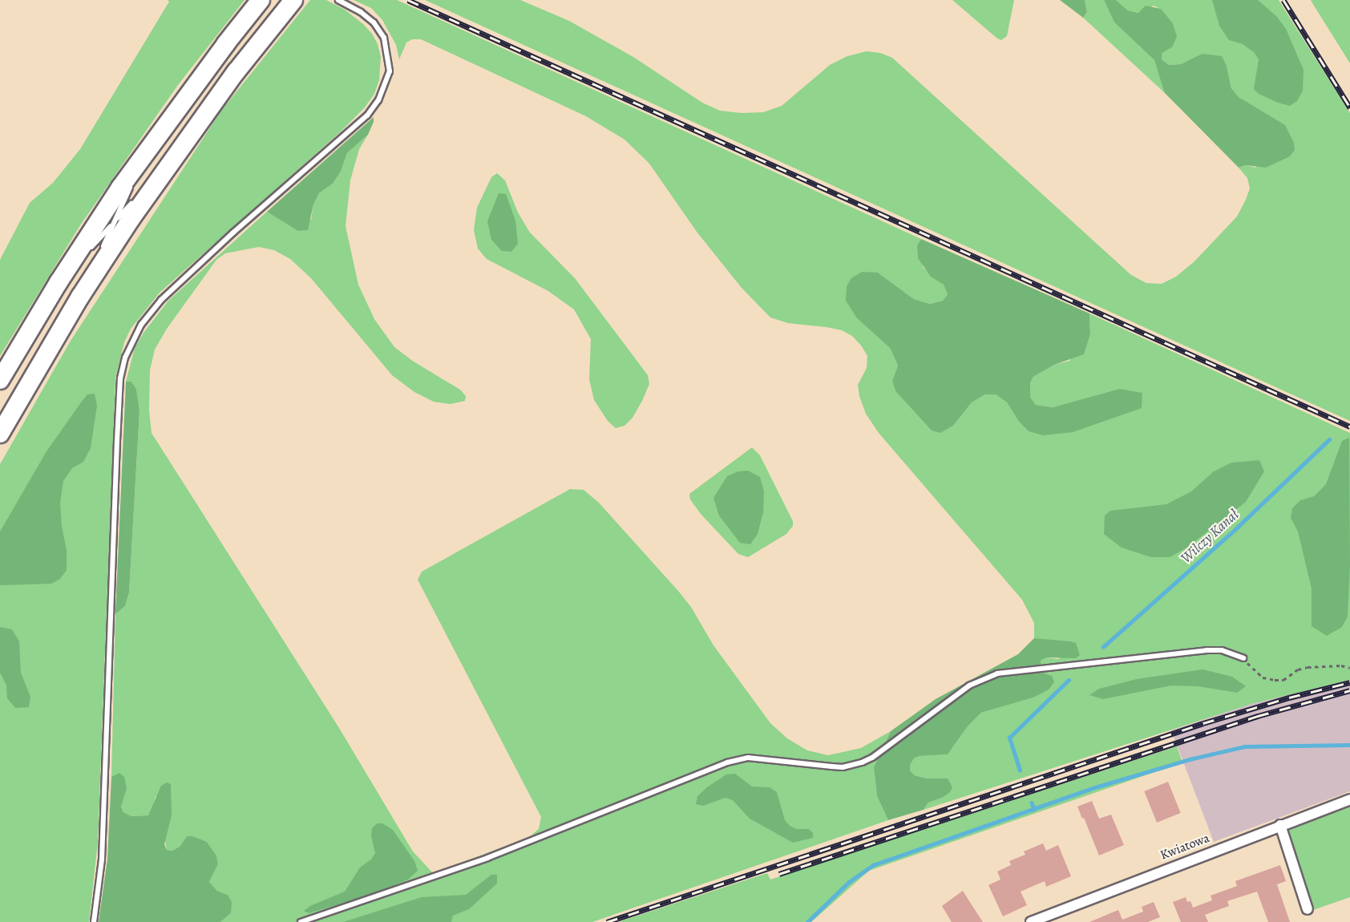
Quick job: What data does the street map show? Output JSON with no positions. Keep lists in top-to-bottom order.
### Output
{
  "streets": {
    "street": ["Kwiatowa"]
  },
  "water": ["Wilczy Kanał"]
}
